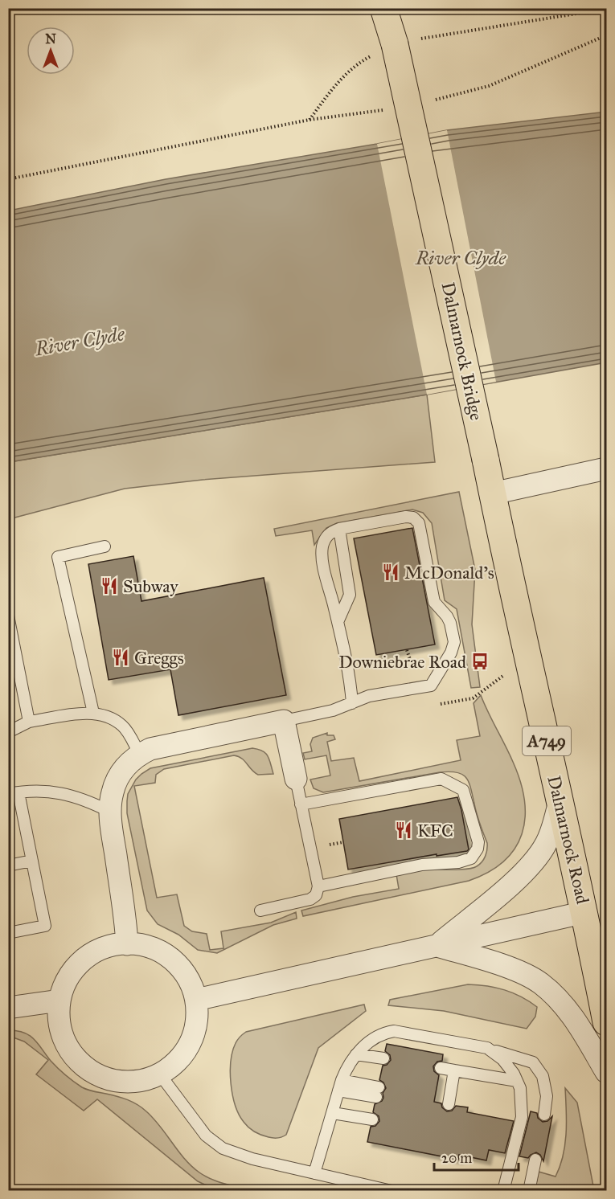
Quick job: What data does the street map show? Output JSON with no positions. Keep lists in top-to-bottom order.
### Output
{
  "streets": {
    "main road": ["Dalmarnock Bridge", "A749", "Dalmarnock Road"]
  },
  "crossings": [
    ["Dalmarnock Bridge", "A749"],
    ["Dalmarnock Bridge", "Dalmarnock Road"]
  ],
  "water": ["River Clyde"],
  "places": {
    "restaurant": [
      "McDonald's",
      "Subway",
      "Greggs",
      "KFC"
    ],
    "bus stop": ["Downiebrae Road"]
  },
  "scale_bar": "20 m",
  "north": "top"
}
